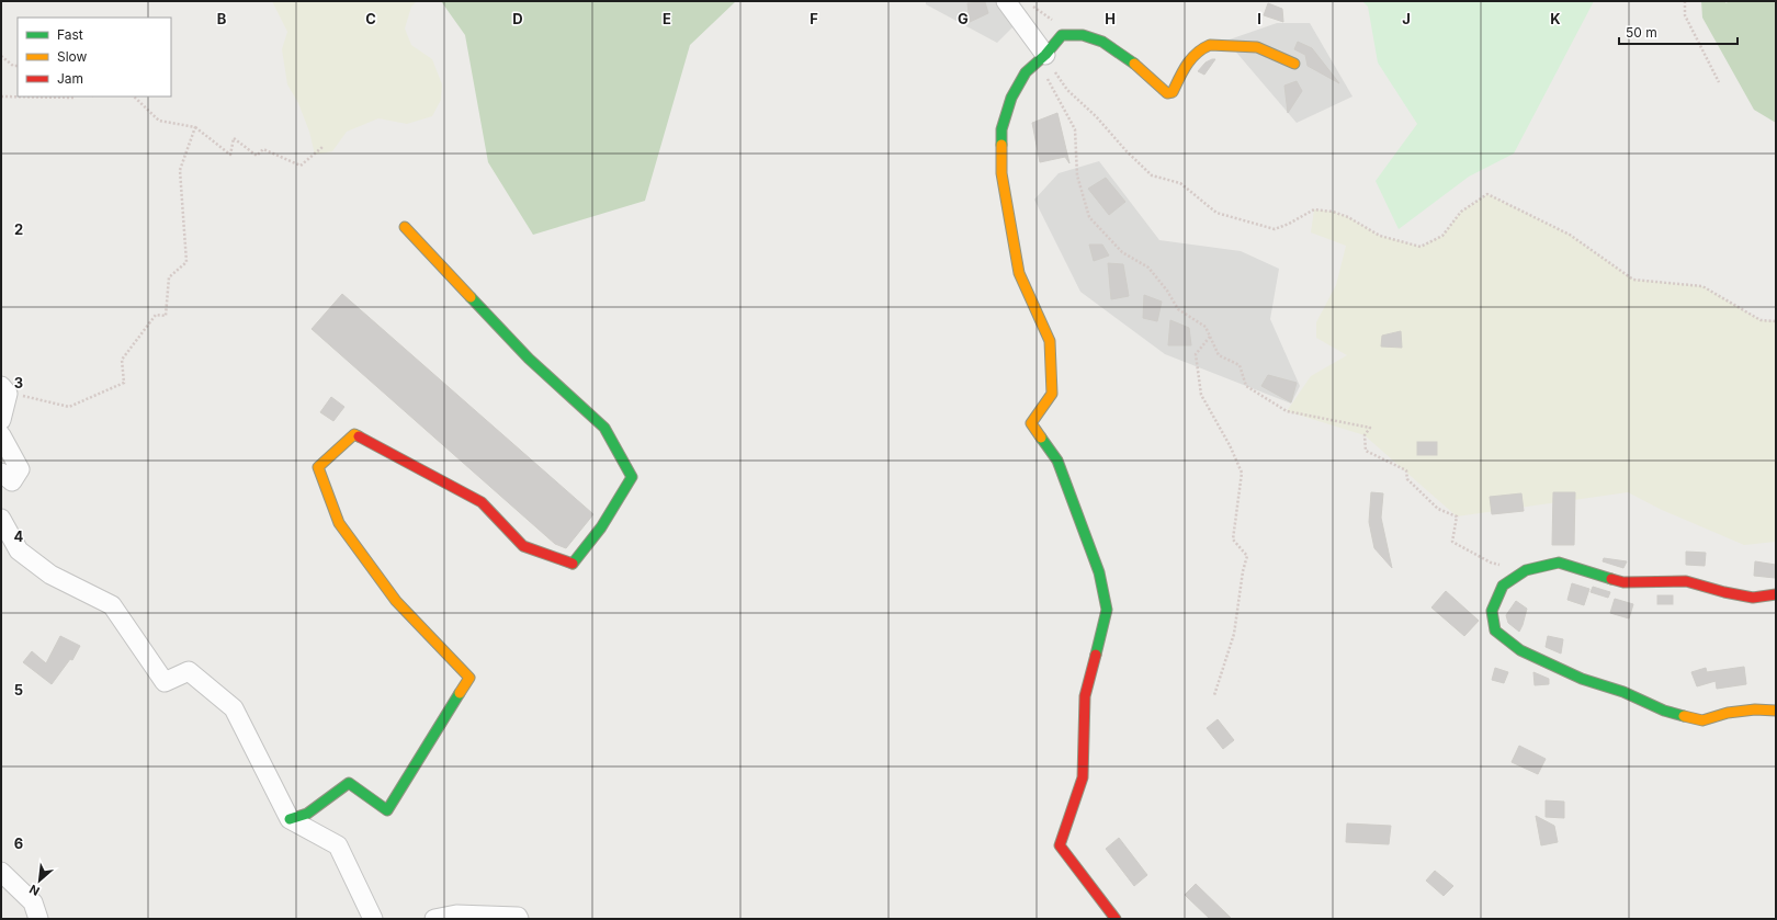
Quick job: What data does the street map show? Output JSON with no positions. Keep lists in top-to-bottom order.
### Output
{
  "legend": ["Fast", "Slow", "Jam"],
  "scale_bar": "50 m",
  "north": "bottom left",
  "grid": {
    "columns": [
      "B",
      "C",
      "D",
      "E",
      "F",
      "G",
      "H",
      "I",
      "J",
      "K"
    ],
    "rows": [
      "2",
      "3",
      "4",
      "5",
      "6"
    ]
  }
}
